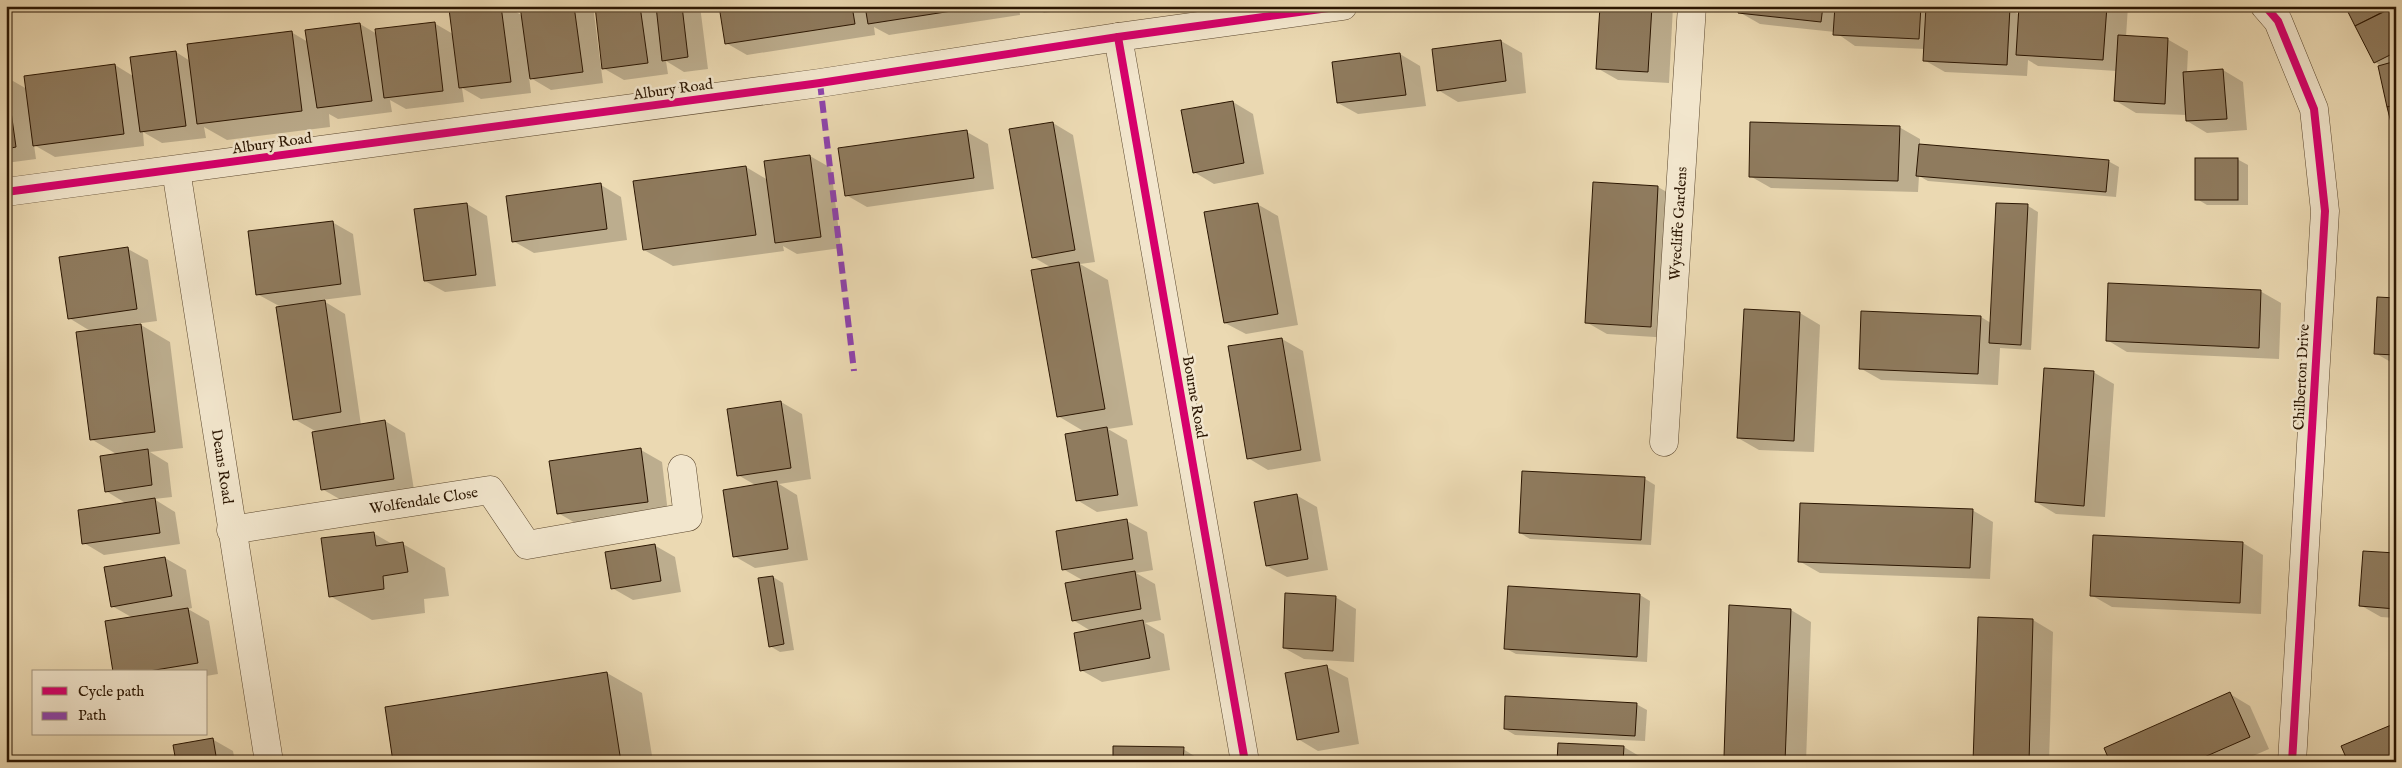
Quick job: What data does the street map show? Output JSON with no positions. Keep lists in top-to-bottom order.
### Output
{
  "streets": {
    "street": [
      "Albury Road",
      "Wyecliffe Gardens",
      "Chilberton Drive",
      "Bourne Road",
      "Deans Road",
      "Wolfendale Close"
    ]
  },
  "crossings": [
    ["Albury Road", "Bourne Road"],
    ["Albury Road", "Deans Road"],
    ["Deans Road", "Wolfendale Close"]
  ],
  "legend": ["Cycle path", "Path"]
}
